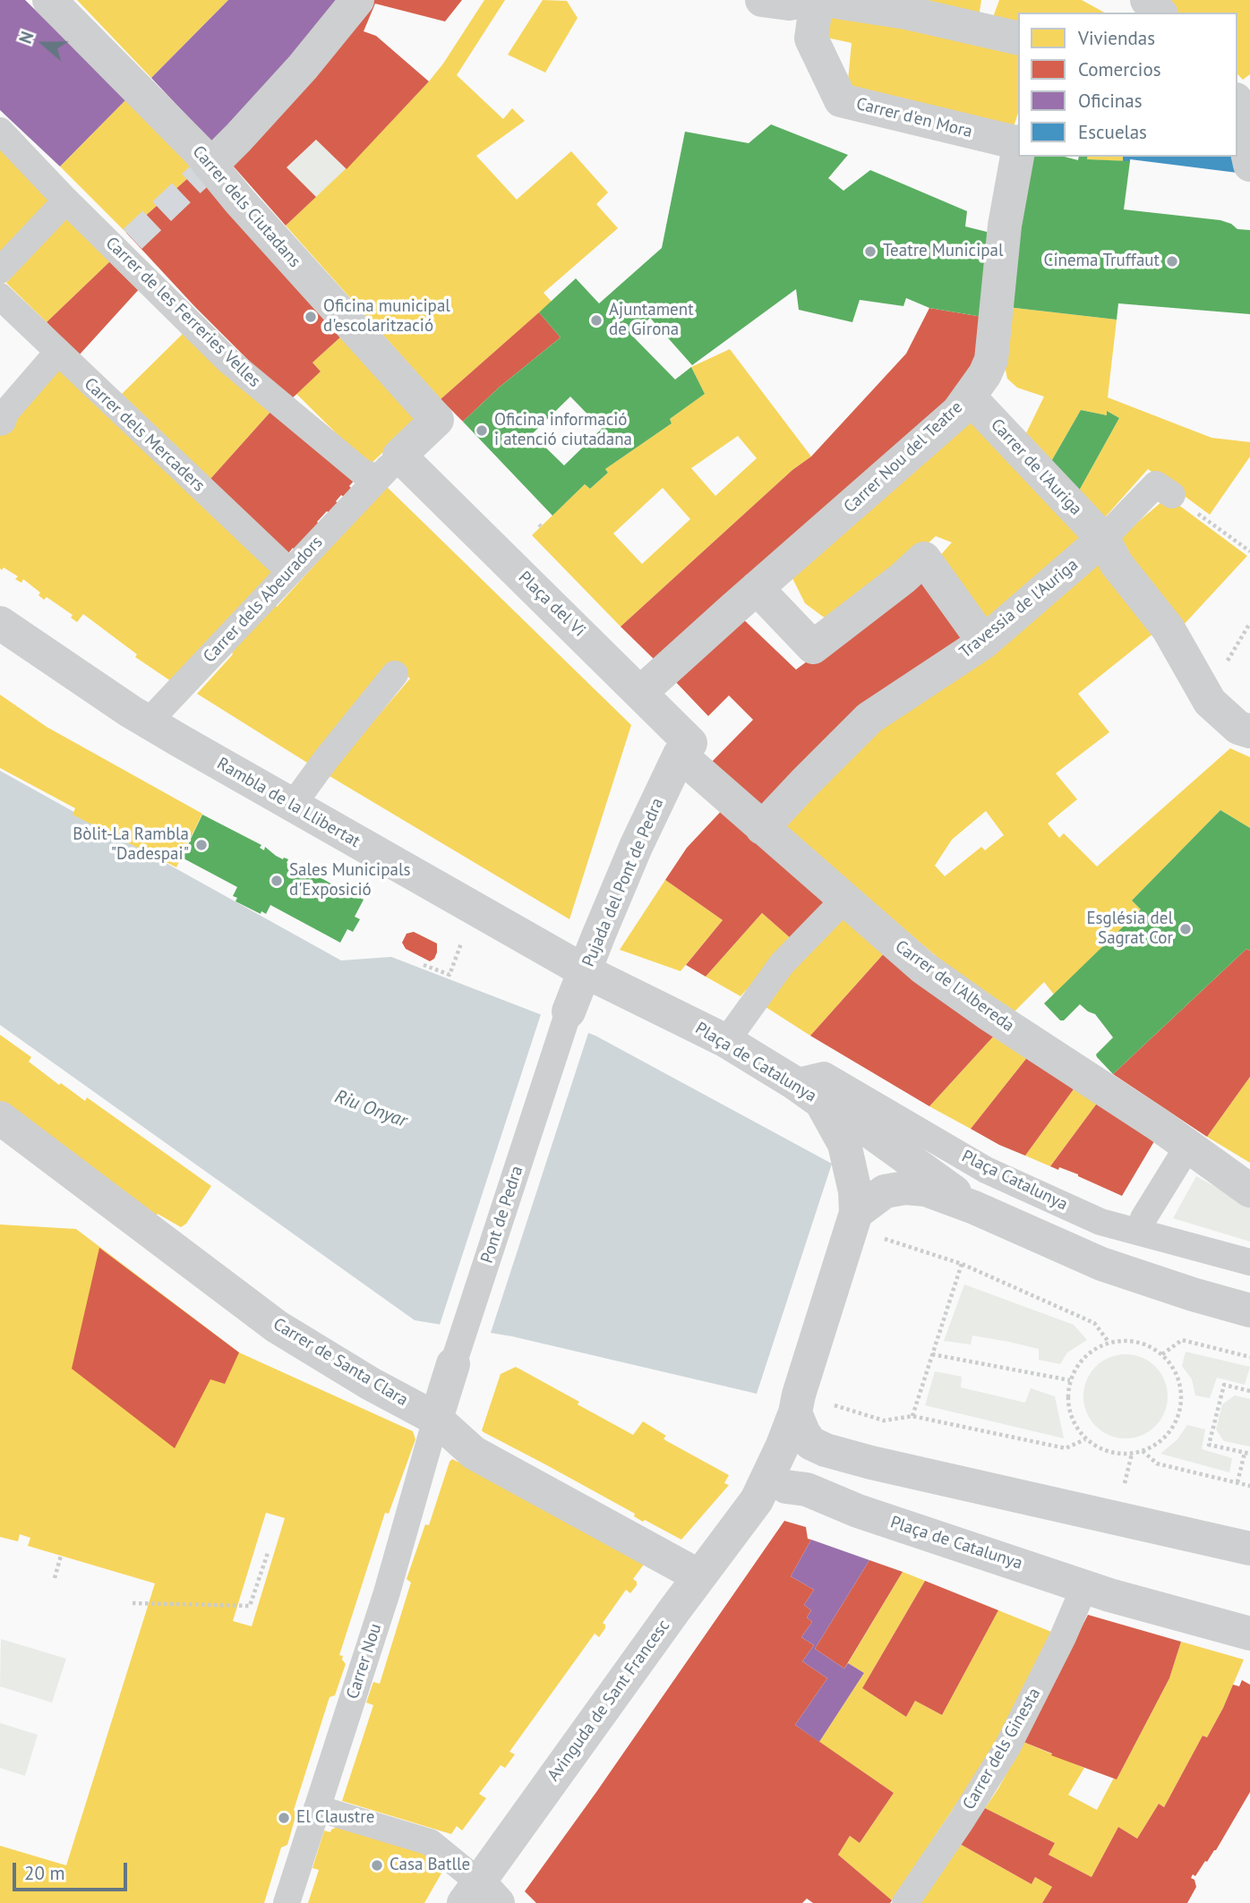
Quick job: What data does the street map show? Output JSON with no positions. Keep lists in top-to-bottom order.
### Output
{
  "streets": {
    "street": [
      "Carrer d'en Mora",
      "Carrer dels Ciutadans",
      "Carrer de les Ferreries Velles",
      "Carrer dels Mercaders",
      "Carrer Nou del Teatre",
      "Carrer de l'Auriga",
      "Carrer dels Abeuradors",
      "Plaça del Vi",
      "Travessia de l'Auriga",
      "Rambla de la Llibertat",
      "Pujada del Pont de Pedra",
      "Carrer de l'Albereda",
      "Plaça de Catalunya",
      "Plaça Catalunya",
      "Pont de Pedra",
      "Carrer de Santa Clara",
      "Carrer Nou",
      "Avinguda de Sant Francesc",
      "Carrer dels Ginesta"
    ]
  },
  "crossings": [
    ["Carrer dels Ciutadans", "Carrer de les Ferreries Velles"],
    ["Carrer dels Ciutadans", "Carrer dels Abeuradors"],
    ["Carrer dels Ciutadans", "Plaça del Vi"],
    ["Carrer de les Ferreries Velles", "Carrer dels Abeuradors"],
    ["Carrer de les Ferreries Velles", "Plaça del Vi"],
    ["Carrer dels Mercaders", "Carrer dels Abeuradors"],
    ["Carrer Nou del Teatre", "Carrer de l'Auriga"],
    ["Carrer Nou del Teatre", "Plaça del Vi"],
    ["Carrer de l'Auriga", "Travessia de l'Auriga"],
    ["Carrer dels Abeuradors", "Plaça del Vi"],
    ["Carrer dels Abeuradors", "Rambla de la Llibertat"],
    ["Plaça del Vi", "Pujada del Pont de Pedra"],
    ["Plaça del Vi", "Carrer de l'Albereda"],
    ["Travessia de l'Auriga", "Carrer de l'Albereda"],
    ["Rambla de la Llibertat", "Pujada del Pont de Pedra"],
    ["Rambla de la Llibertat", "Plaça de Catalunya"],
    ["Pujada del Pont de Pedra", "Carrer de l'Albereda"],
    ["Pujada del Pont de Pedra", "Plaça de Catalunya"],
    ["Pujada del Pont de Pedra", "Pont de Pedra"],
    ["Plaça de Catalunya", "Plaça Catalunya"],
    ["Plaça de Catalunya", "Avinguda de Sant Francesc"],
    ["Plaça de Catalunya", "Carrer dels Ginesta"],
    ["Pont de Pedra", "Carrer de Santa Clara"],
    ["Pont de Pedra", "Carrer Nou"],
    ["Carrer de Santa Clara", "Carrer Nou"],
    ["Carrer de Santa Clara", "Avinguda de Sant Francesc"]
  ],
  "water": ["Riu Onyar"],
  "places": [
    "Teatre Municipal",
    "Cinema Truffaut",
    "Oficina municipal d'escolarització",
    "Ajuntament de Girona",
    "Oficina informació i atenció ciutadana",
    "Bòlit-La Rambla \"Dadespai\"",
    "Sales Municipals d'Exposició",
    "Església del Sagrat Cor",
    "El Claustre",
    "Casa Batlle"
  ],
  "legend": [
    "Viviendas",
    "Comercios",
    "Oficinas",
    "Escuelas"
  ],
  "scale_bar": "20 m",
  "north": "left"
}
